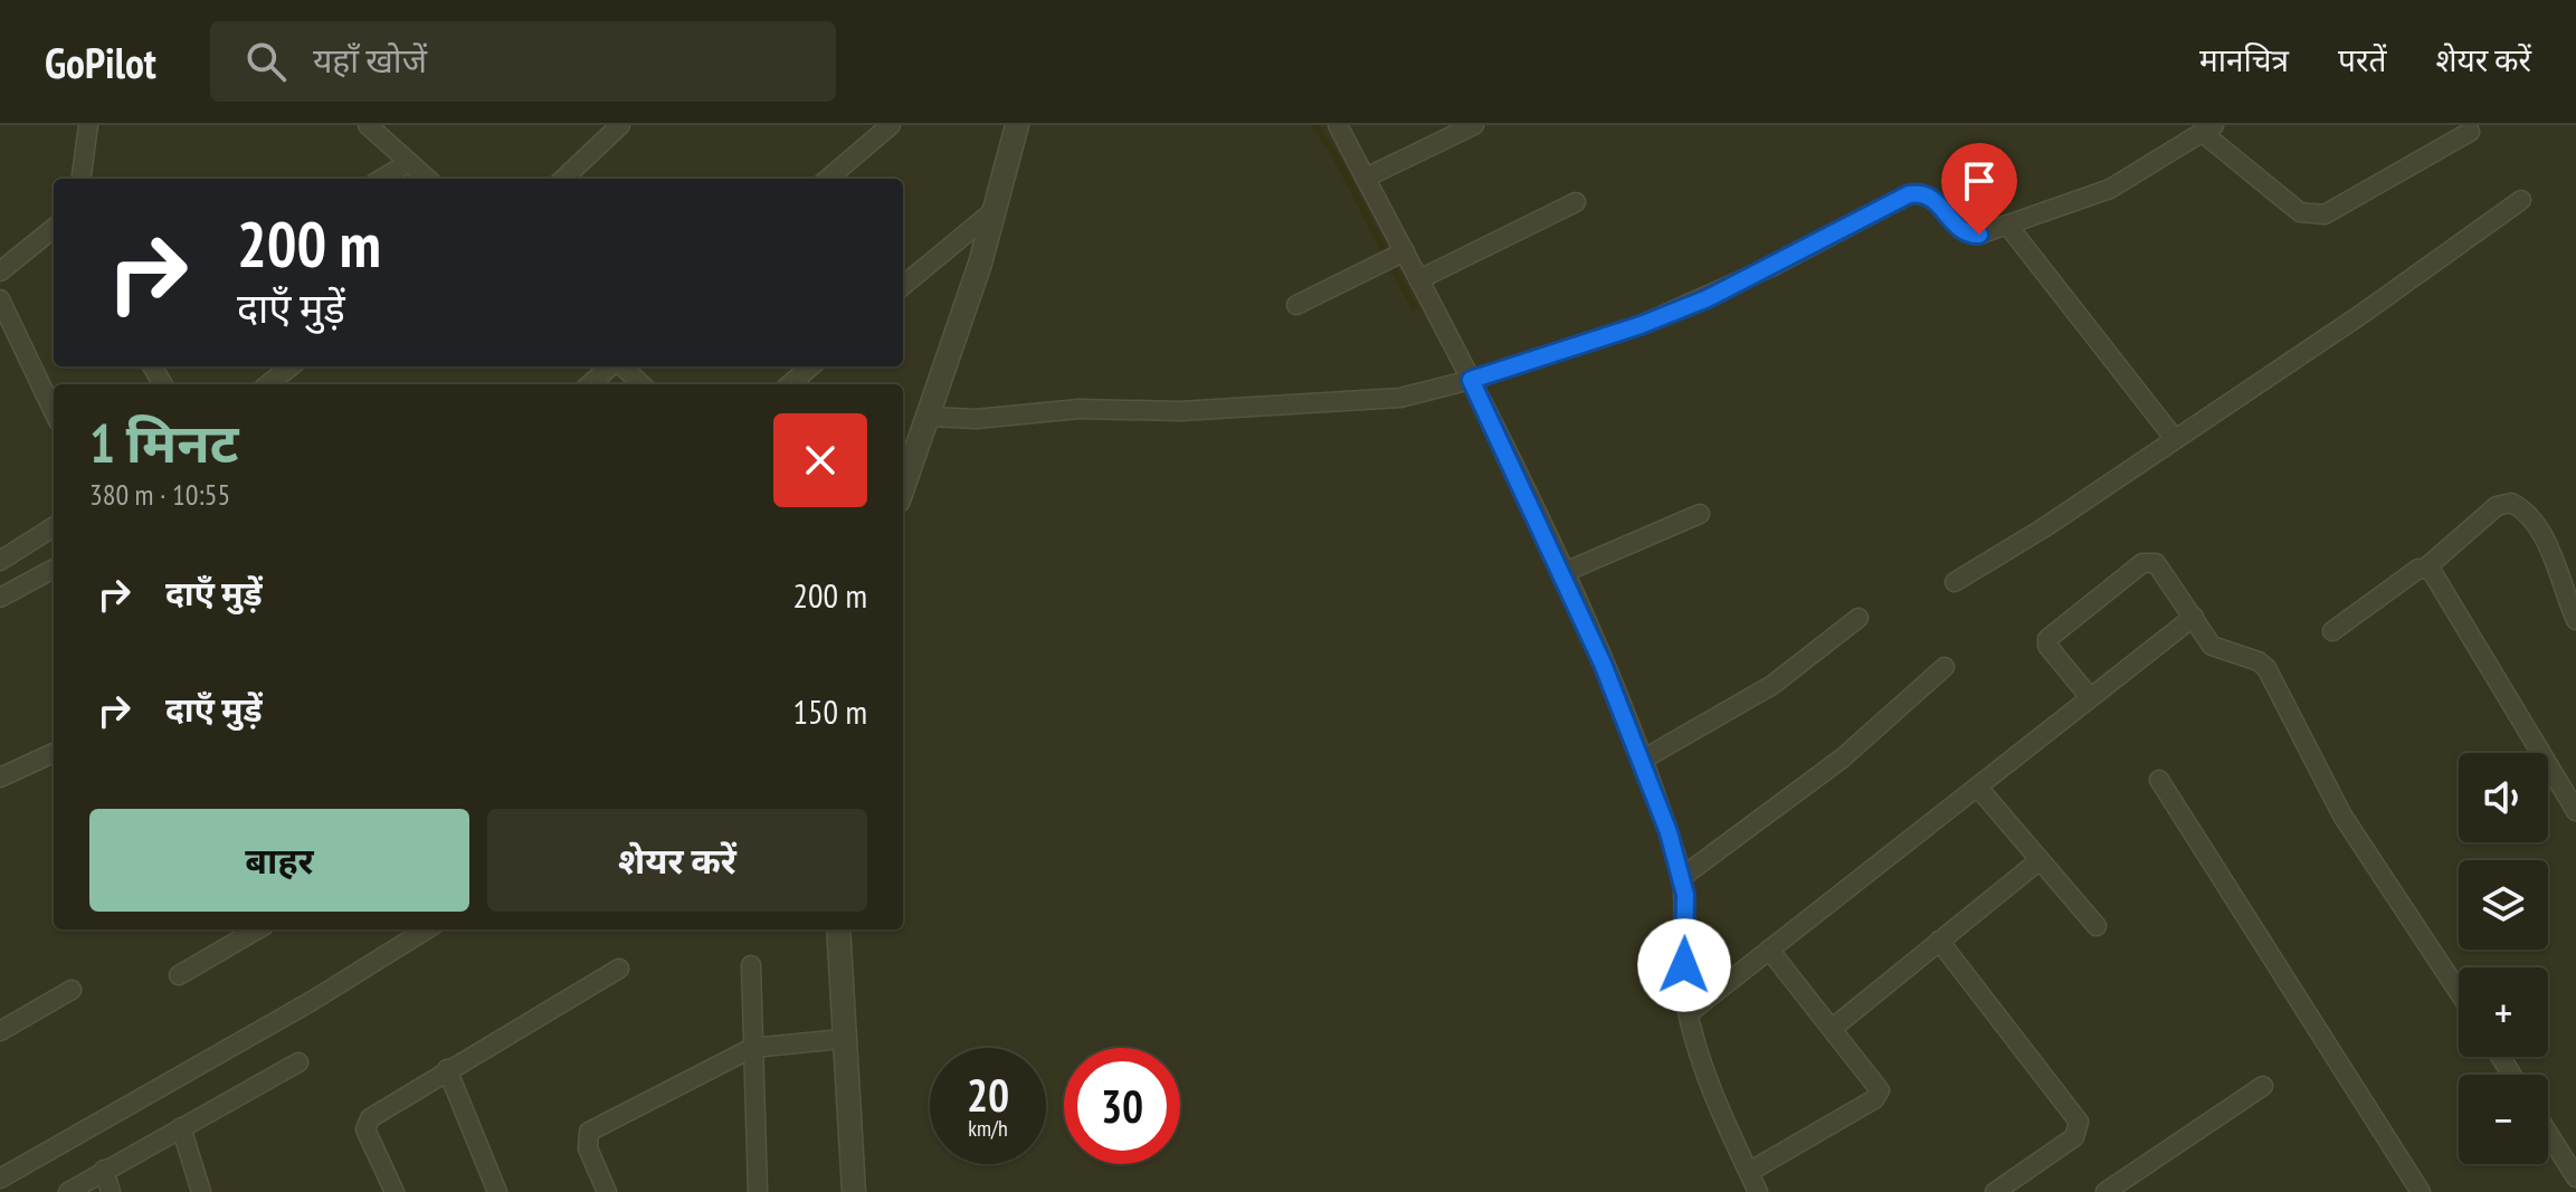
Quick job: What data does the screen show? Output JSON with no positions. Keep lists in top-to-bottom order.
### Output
{
  "page": {
    "header": "GoPilot",
    "search": "यहाँ खोजें",
    "nav": ["मानचित्र", "परतें", "शेयर करें"],
    "turn": ["200 m", "दाएँ मुड़ें"],
    "heading": ["1 मिनट", "380 m · 10:55"],
    "list": [
      {
        "name": "दाएँ मुड़ें",
        "value": "200 m"
      },
      {
        "name": "दाएँ मुड़ें",
        "value": "150 m"
      }
    ],
    "map_buttons": ["+", "−"],
    "buttons": ["बाहर", "शेयर करें"],
    "speed": "20 km/h",
    "limit": "30"
  }
}
